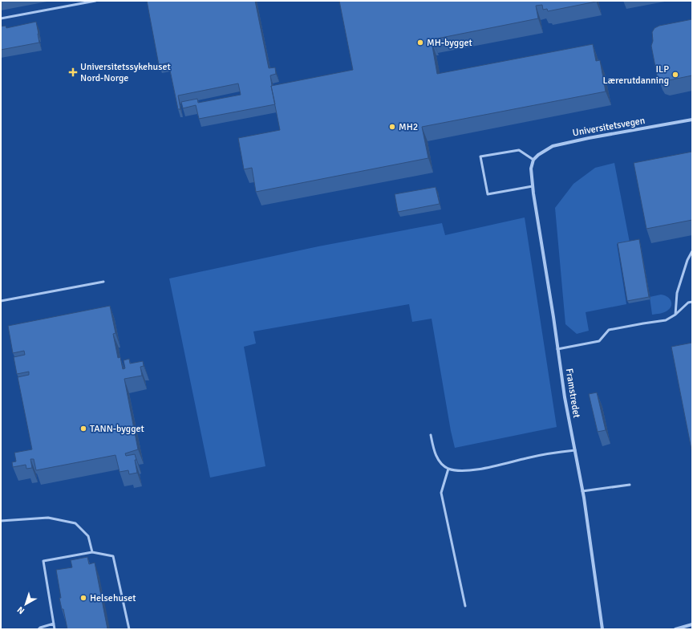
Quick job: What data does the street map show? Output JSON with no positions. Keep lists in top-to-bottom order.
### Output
{
  "streets": {
    "street": ["Universitetsvegen", "Framstredet"]
  },
  "crossings": [
    ["Universitetsvegen", "Framstredet"]
  ],
  "places": {
    "other": [
      "MH-bygget",
      "ILP Lærerutdanning",
      "MH2",
      "TANN-bygget",
      "Helsehuset"
    ],
    "health": ["Universitetssykehuset Nord-Norge"]
  },
  "north": "bottom left"
}
